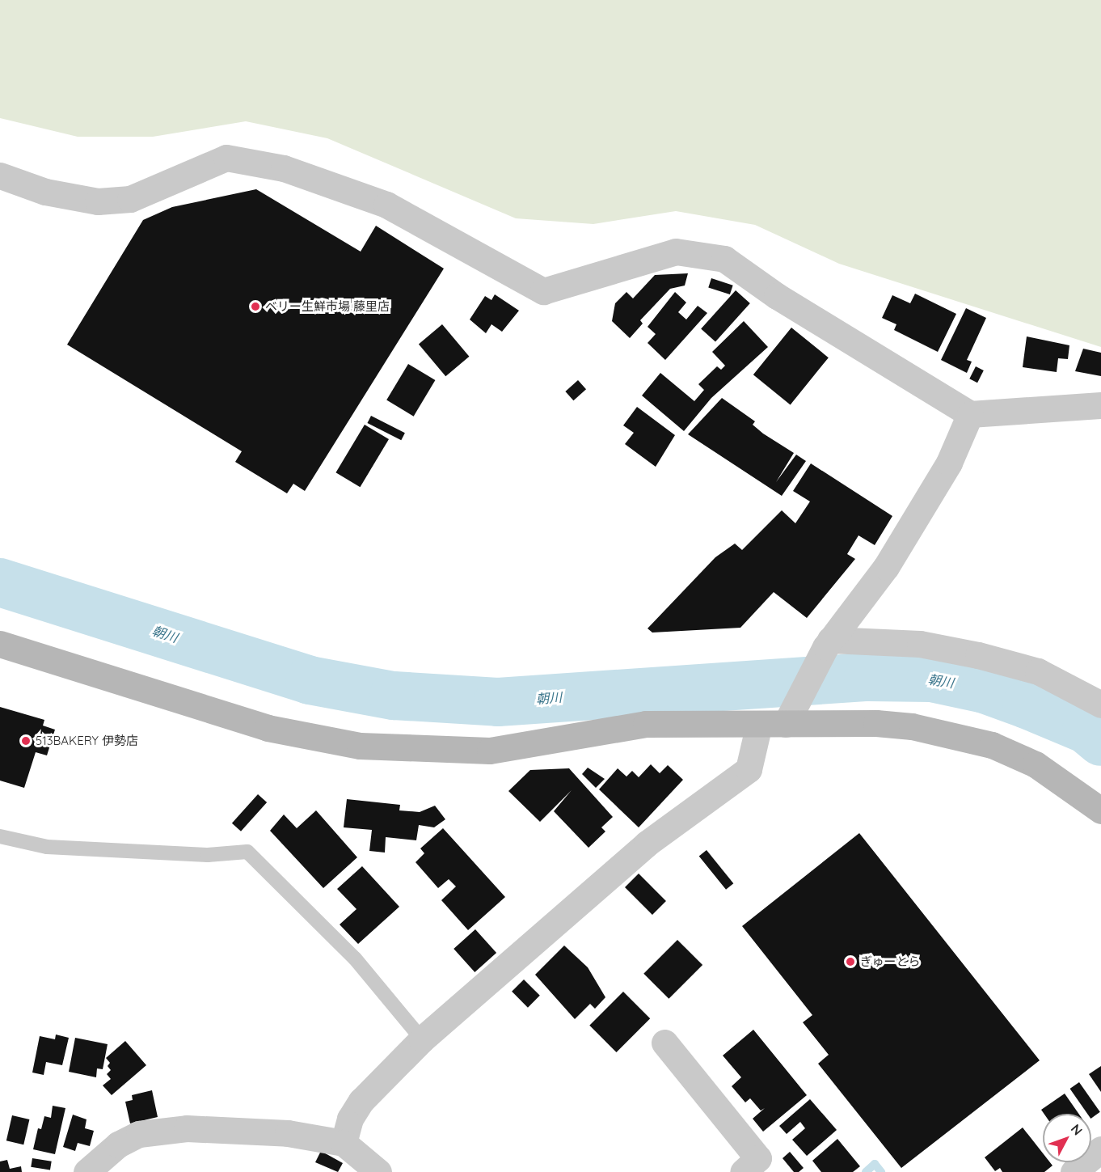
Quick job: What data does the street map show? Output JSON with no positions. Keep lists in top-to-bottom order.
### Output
{
  "water": ["朝川"],
  "places": ["ベリー生鮮市場 藤里店", "513BAKERY 伊勢店", "ぎゅーとら"],
  "north": "top right"
}
